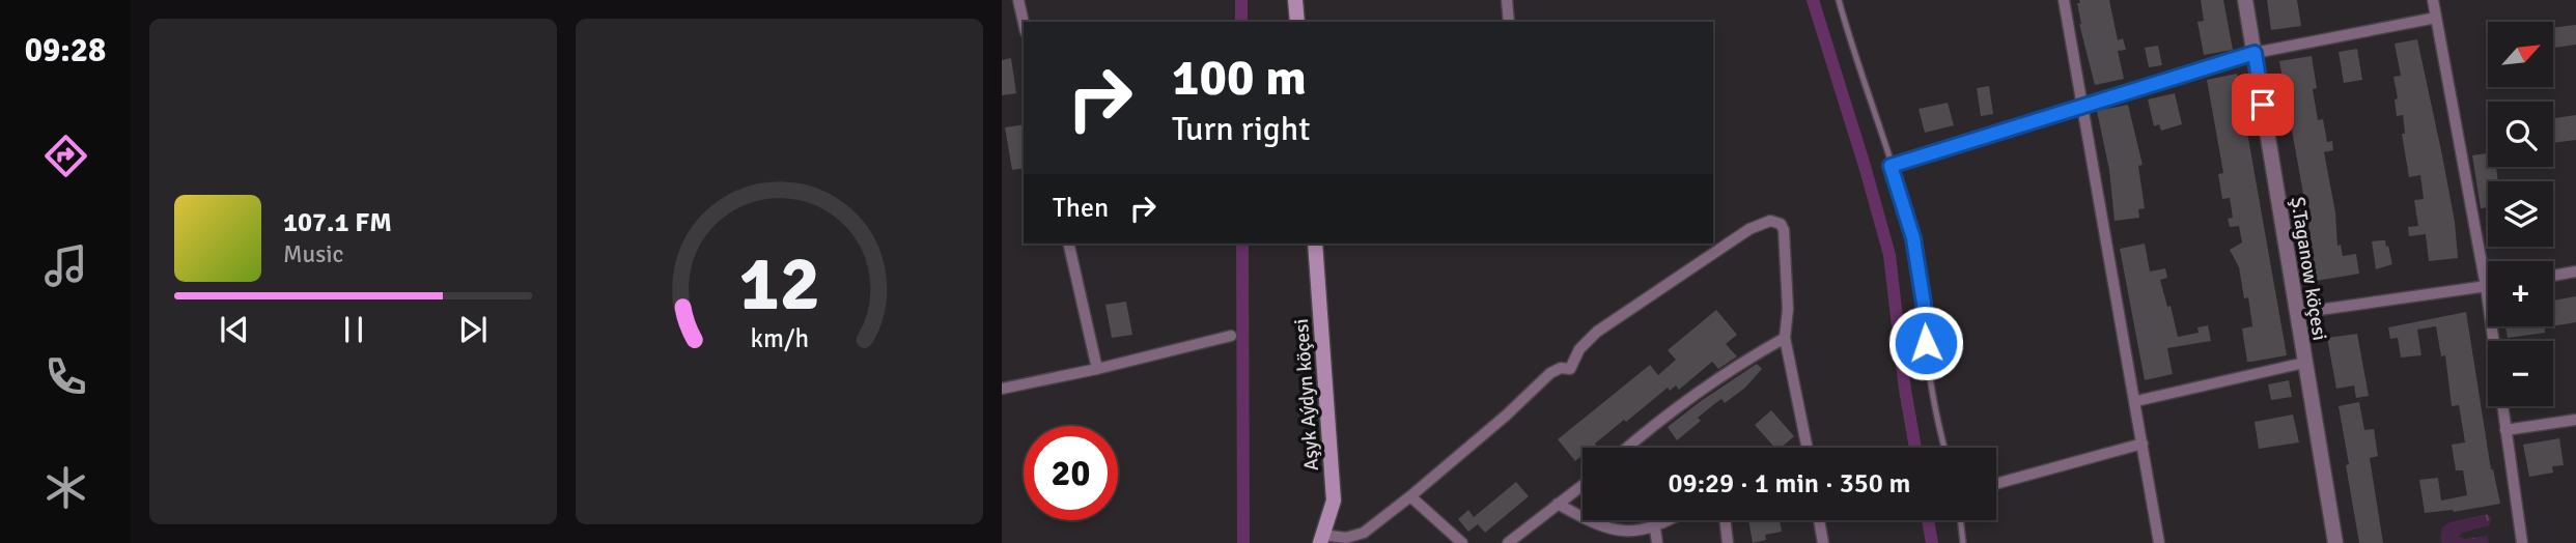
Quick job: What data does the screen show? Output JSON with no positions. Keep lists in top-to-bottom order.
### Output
{
  "streets": {
    "main road": ["Aşyk Aýdyn köçesi"],
    "street": ["Ş.Taganow köçesi"]
  },
  "north": "top right",
  "page": {
    "tabs": "09:28",
    "map_buttons": ["+", "−"],
    "turn": ["100 m", "Turn right"],
    "then": "Then",
    "song": ["107.1 FM", "Music"],
    "limit": "20",
    "trip": "09:29 · 1 min · 350 m",
    "gauge": ["12", "km/h"]
  }
}
